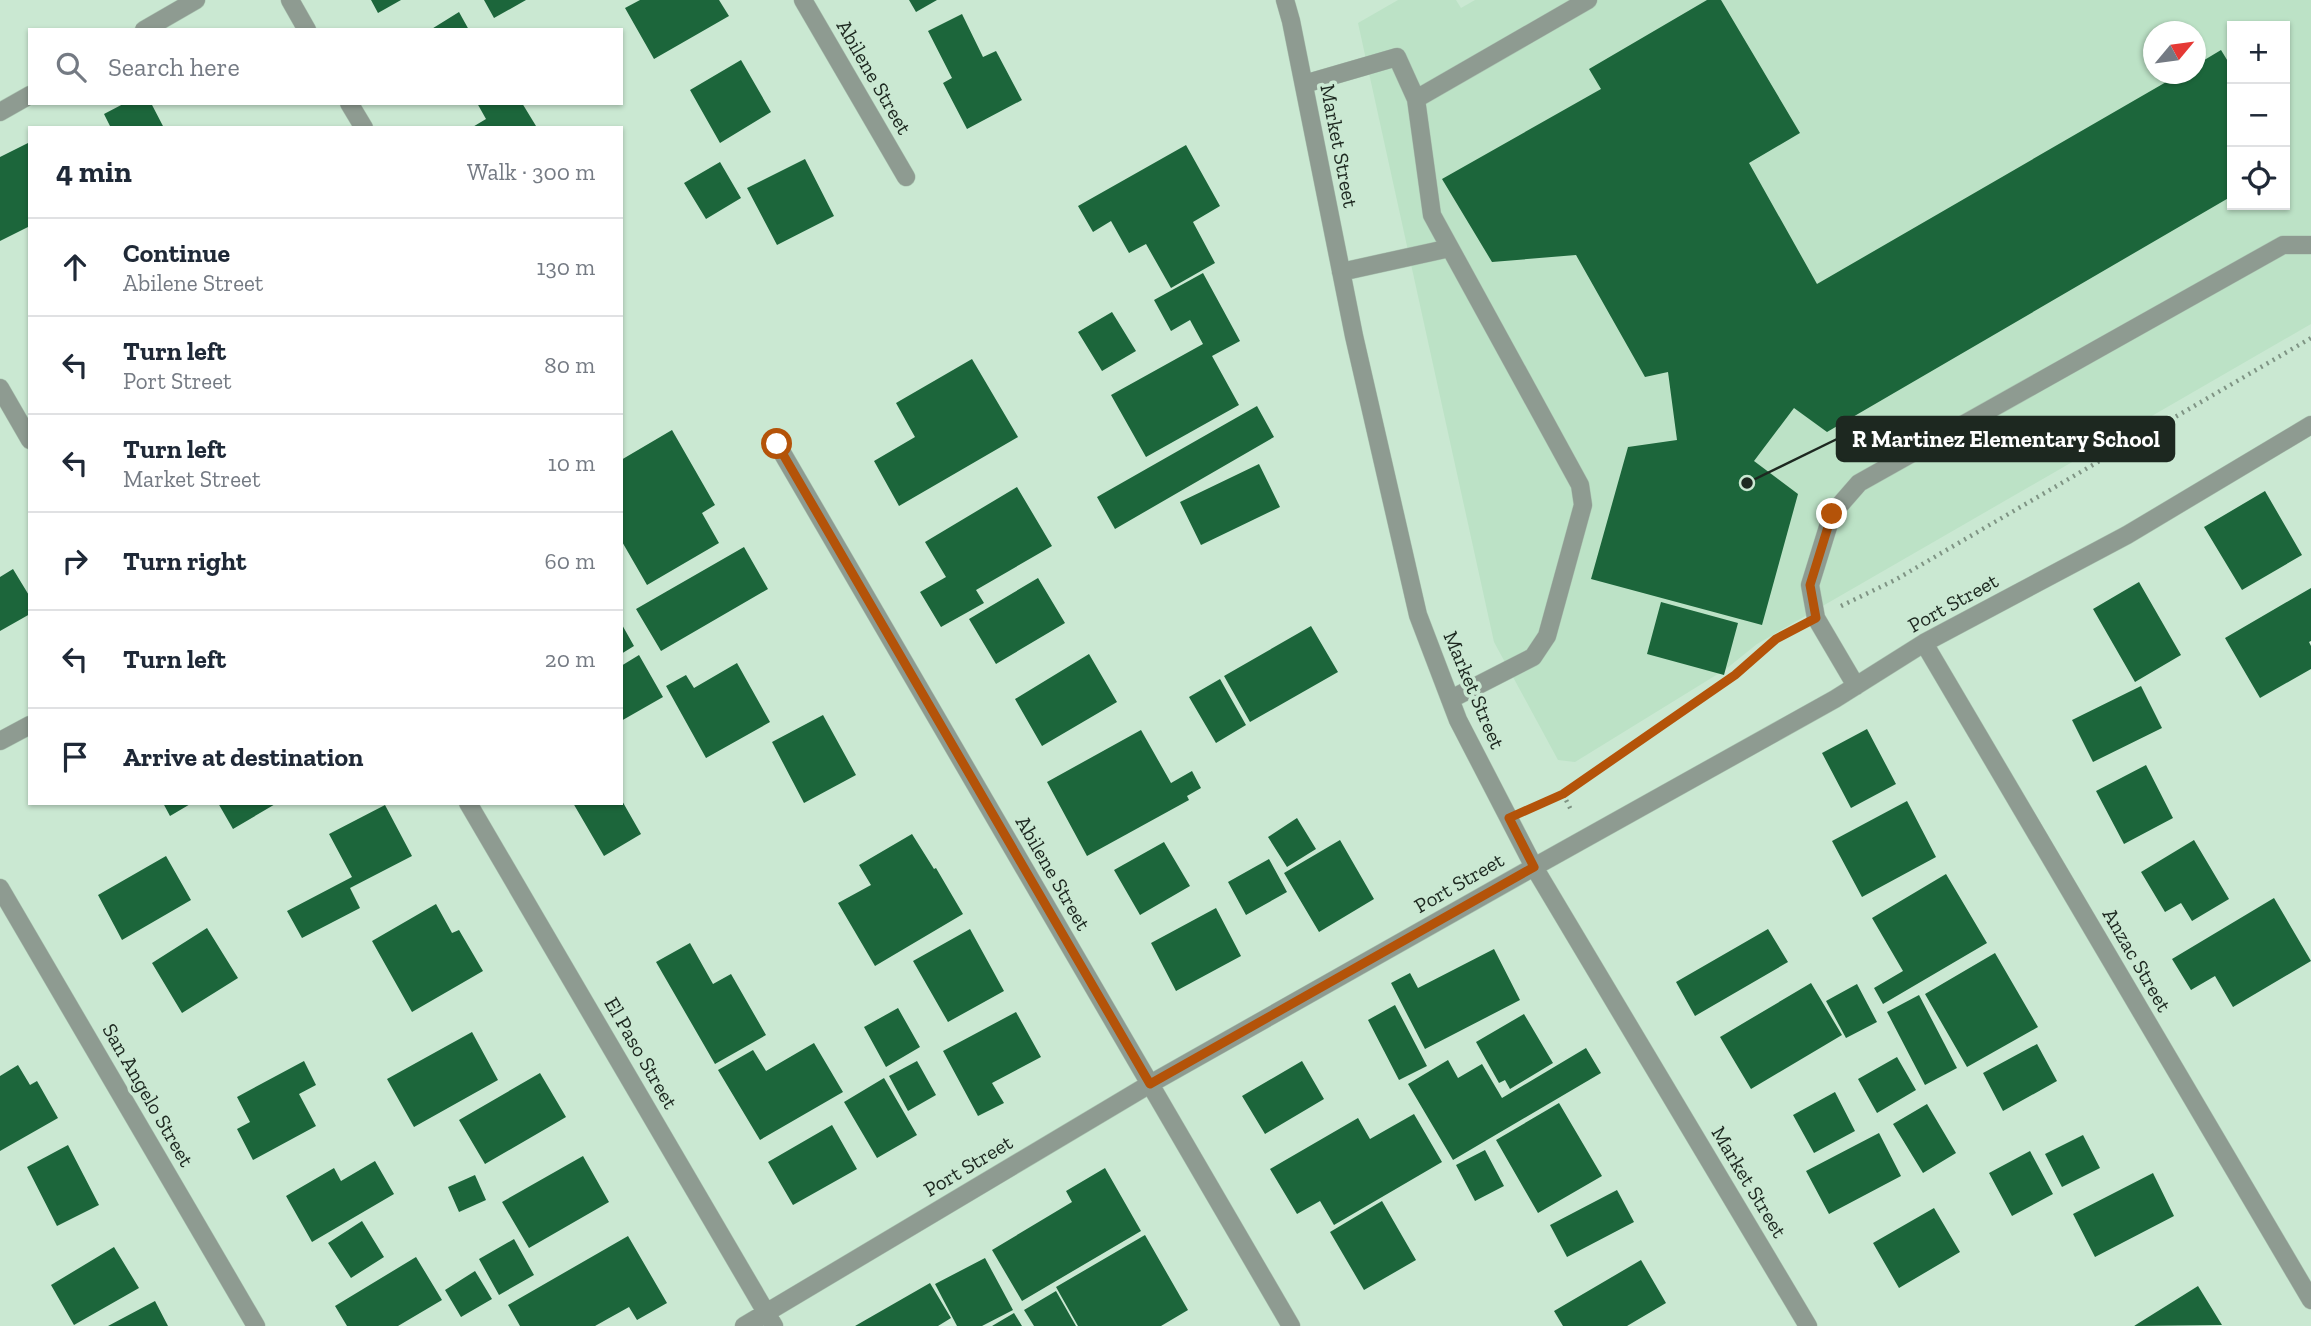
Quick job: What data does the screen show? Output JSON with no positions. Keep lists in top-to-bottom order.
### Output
{
  "streets": {
    "street": [
      "Abilene Street",
      "Market Street",
      "Port Street",
      "Anzac Street",
      "El Paso Street",
      "San Angelo Street"
    ]
  },
  "crossings": [
    ["Abilene Street", "Port Street"],
    ["Market Street", "Port Street"],
    ["Port Street", "Anzac Street"],
    ["Port Street", "El Paso Street"]
  ],
  "places": ["R Martinez Elementary School"],
  "north": "top right",
  "page": {
    "map_buttons": ["+", "−"],
    "search": "Search here",
    "heading": ["4 min", "Walk · 300 m"],
    "list": [
      ["Continue", "Abilene Street", "130 m"],
      ["Turn left", "Port Street", "80 m"],
      ["Turn left", "Market Street", "10 m"],
      ["Turn right", "60 m"],
      ["Turn left", "20 m"],
      "Arrive at destination"
    ]
  }
}
